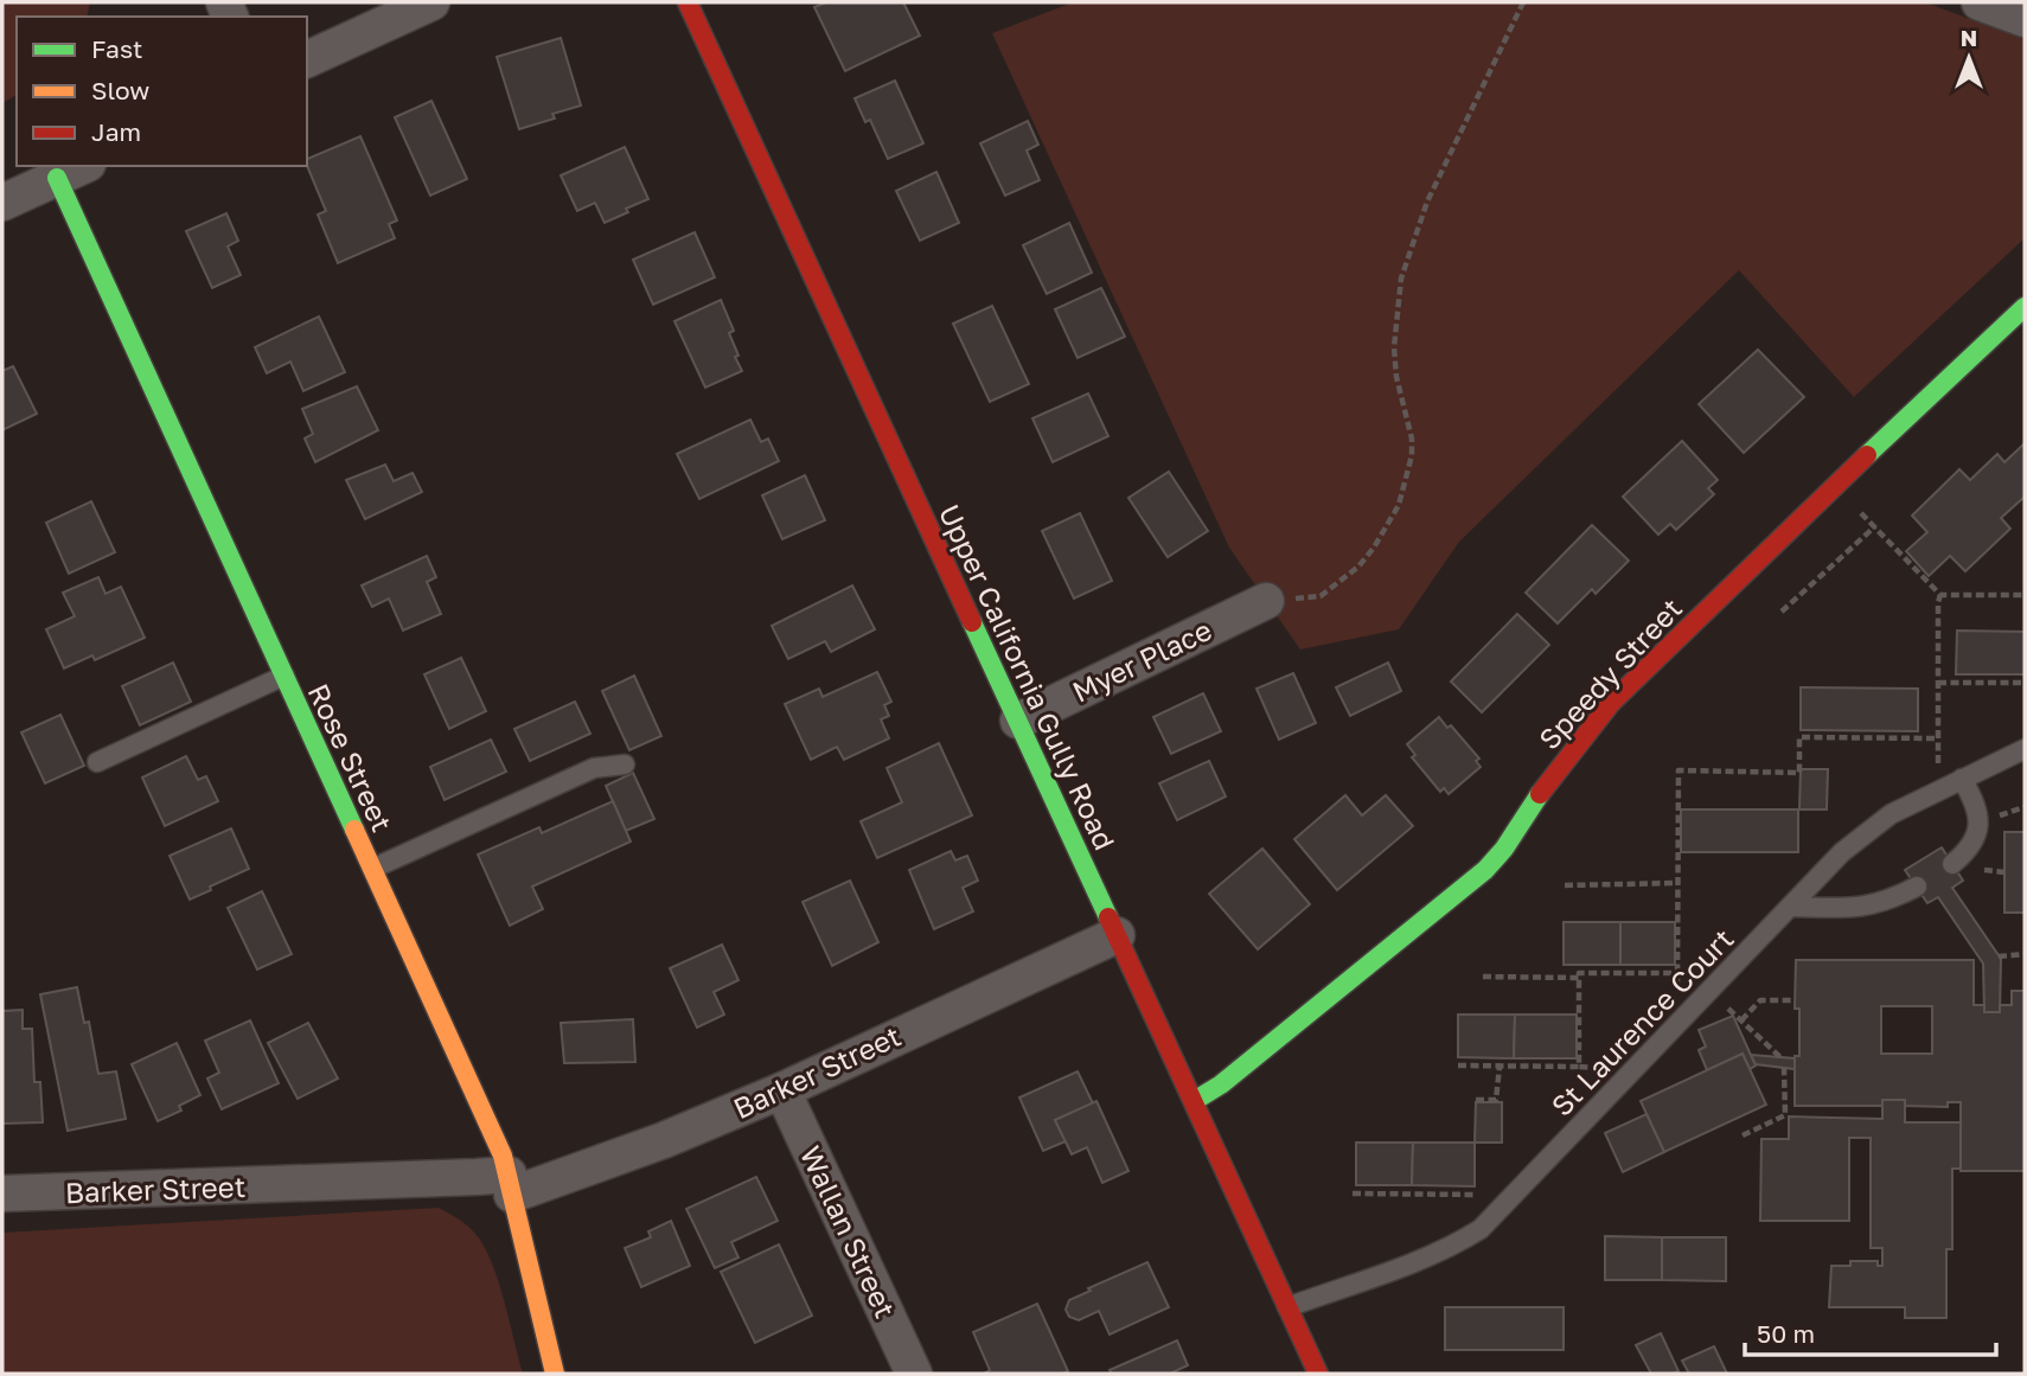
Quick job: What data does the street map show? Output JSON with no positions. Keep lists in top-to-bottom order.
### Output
{
  "streets": {
    "street": [
      "Myer Place",
      "Speedy Street",
      "Upper California Gully Road",
      "Rose Street",
      "Barker Street",
      "Wallan Street"
    ],
    "lane": ["St Laurence Court"]
  },
  "crossings": [
    ["Myer Place", "Upper California Gully Road"],
    ["Speedy Street", "Upper California Gully Road"],
    ["Upper California Gully Road", "St Laurence Court"],
    ["Upper California Gully Road", "Barker Street"],
    ["Rose Street", "Barker Street"],
    ["Barker Street", "Wallan Street"]
  ],
  "legend": ["Fast", "Slow", "Jam"],
  "scale_bar": "50 m",
  "north": "top"
}
